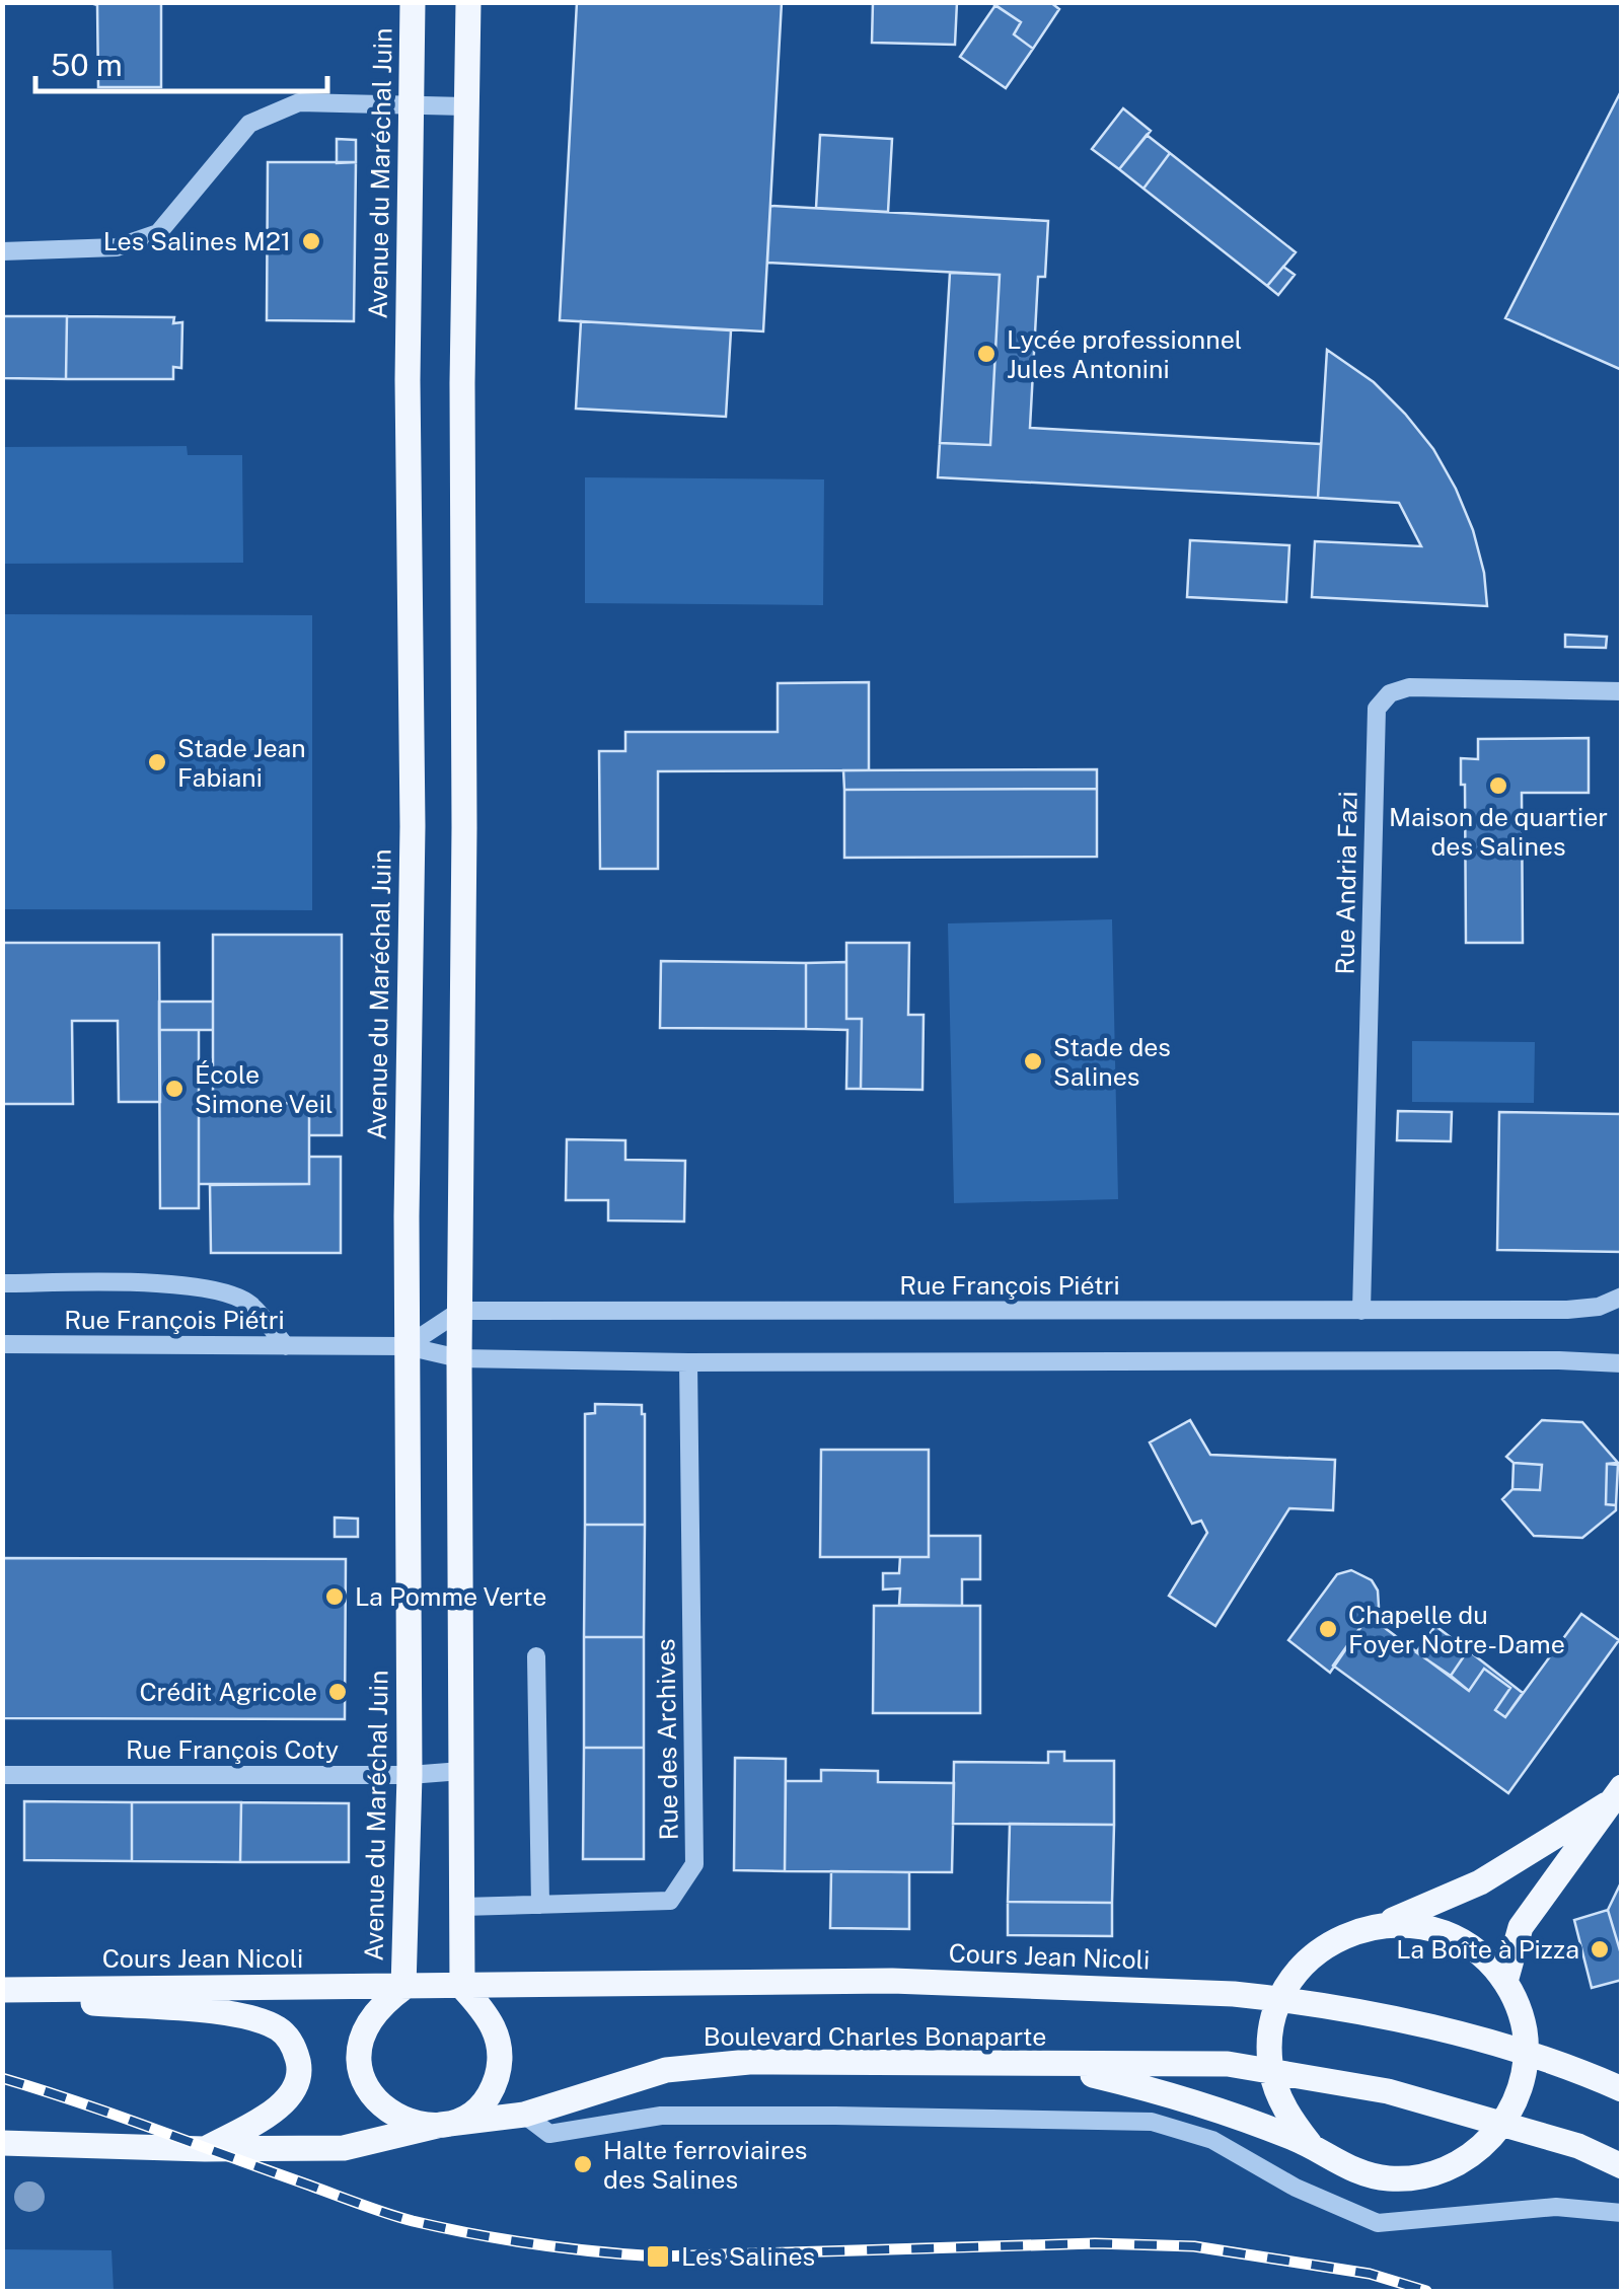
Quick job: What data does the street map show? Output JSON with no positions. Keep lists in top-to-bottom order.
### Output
{
  "streets": {
    "main road": ["Avenue du Maréchal Juin", "Cours Jean Nicoli", "Boulevard Charles Bonaparte"],
    "street": [
      "Rue Andria Fazi",
      "Rue François Piétri",
      "Rue des Archives",
      "Rue François Coty"
    ]
  },
  "crossings": [
    ["Avenue du Maréchal Juin", "Rue François Piétri"],
    ["Avenue du Maréchal Juin", "Rue François Coty"],
    ["Avenue du Maréchal Juin", "Cours Jean Nicoli"],
    ["Avenue du Maréchal Juin", "Boulevard Charles Bonaparte"],
    ["Rue Andria Fazi", "Rue François Piétri"],
    ["Rue François Piétri", "Rue des Archives"],
    ["Cours Jean Nicoli", "Boulevard Charles Bonaparte"]
  ],
  "places": {
    "other": [
      "Les Salines M21",
      "Lycée professionnel Jules Antonini",
      "Stade Jean Fabiani",
      "Maison de quartier des Salines",
      "Stade des Salines",
      "École Simone Veil",
      "La Pomme Verte",
      "Chapelle du Foyer Notre-Dame",
      "Crédit Agricole",
      "La Boîte à Pizza",
      "Halte ferroviaires des Salines"
    ],
    "transit": ["Les Salines"]
  },
  "scale_bar": "50 m"
}
